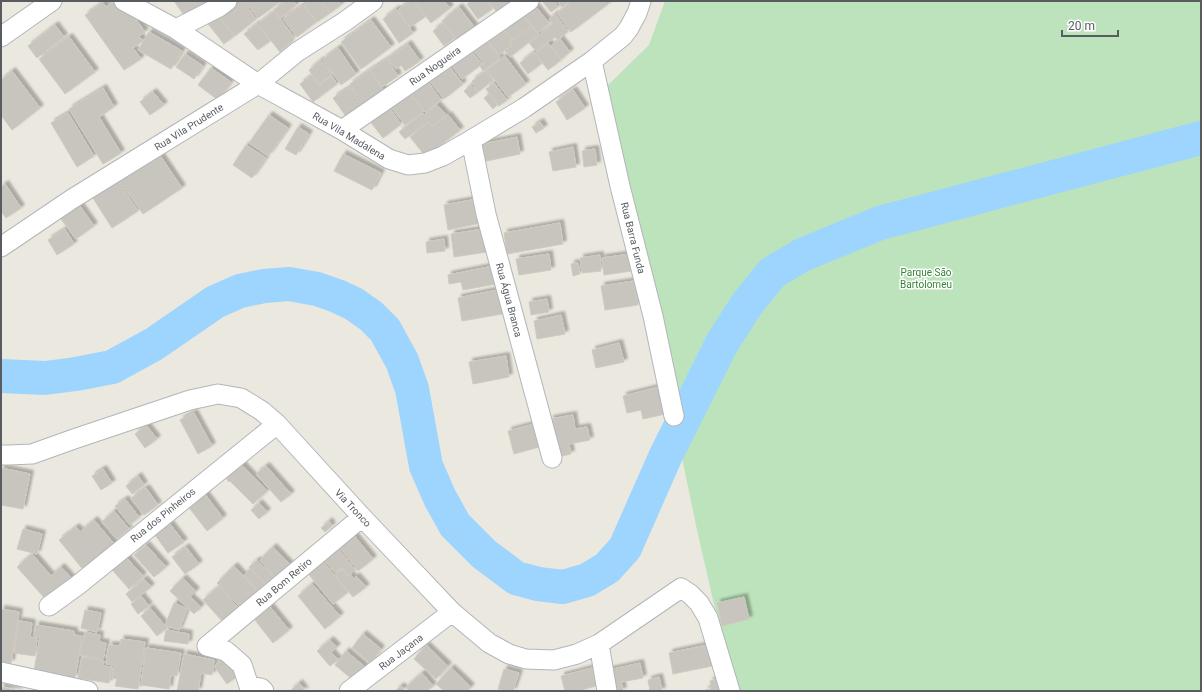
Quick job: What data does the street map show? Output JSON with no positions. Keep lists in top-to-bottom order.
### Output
{
  "streets": {
    "street": [
      "Rua Nogueira",
      "Rua Vila Prudente",
      "Rua Vila Madalena",
      "Rua Barra Funda",
      "Rua Água Branca",
      "Via Tronco",
      "Rua dos Pinheiros",
      "Rua Bom Retiro",
      "Rua Jaçana"
    ]
  },
  "crossings": [
    ["Rua Nogueira", "Rua Vila Madalena"],
    ["Rua Vila Prudente", "Rua Vila Madalena"],
    ["Rua Vila Madalena", "Rua Barra Funda"],
    ["Rua Vila Madalena", "Rua Água Branca"],
    ["Via Tronco", "Rua dos Pinheiros"],
    ["Via Tronco", "Rua Bom Retiro"],
    ["Via Tronco", "Rua Jaçana"]
  ],
  "parks": ["Parque São Bartolomeu"],
  "scale_bar": "20 m"
}
